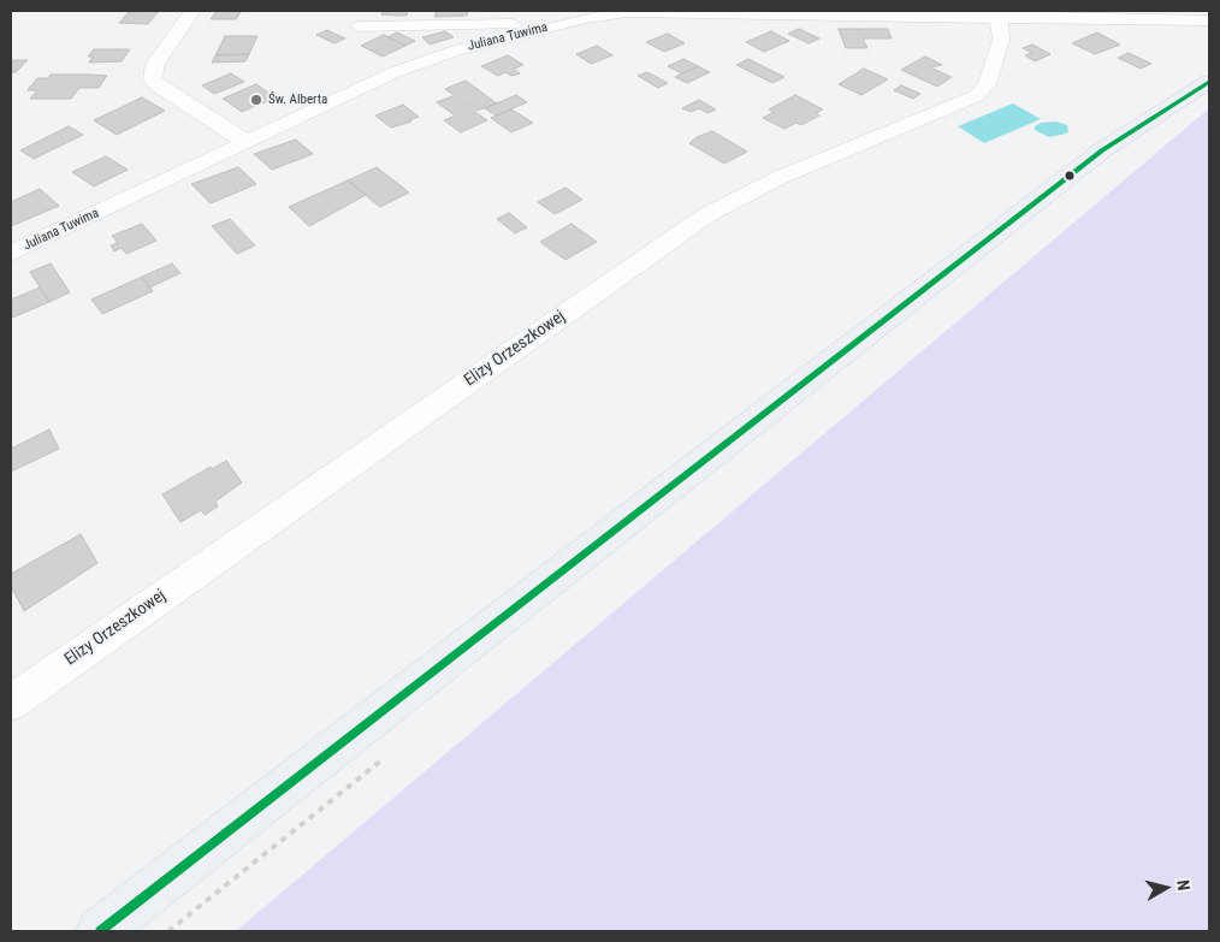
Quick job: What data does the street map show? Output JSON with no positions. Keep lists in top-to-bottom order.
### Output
{
  "streets": {
    "street": ["Juliana Tuwima", "Elizy Orzeszkowej"]
  },
  "crossings": [
    ["Juliana Tuwima", "Elizy Orzeszkowej"]
  ],
  "places": ["Św. Alberta"],
  "north": "right"
}
